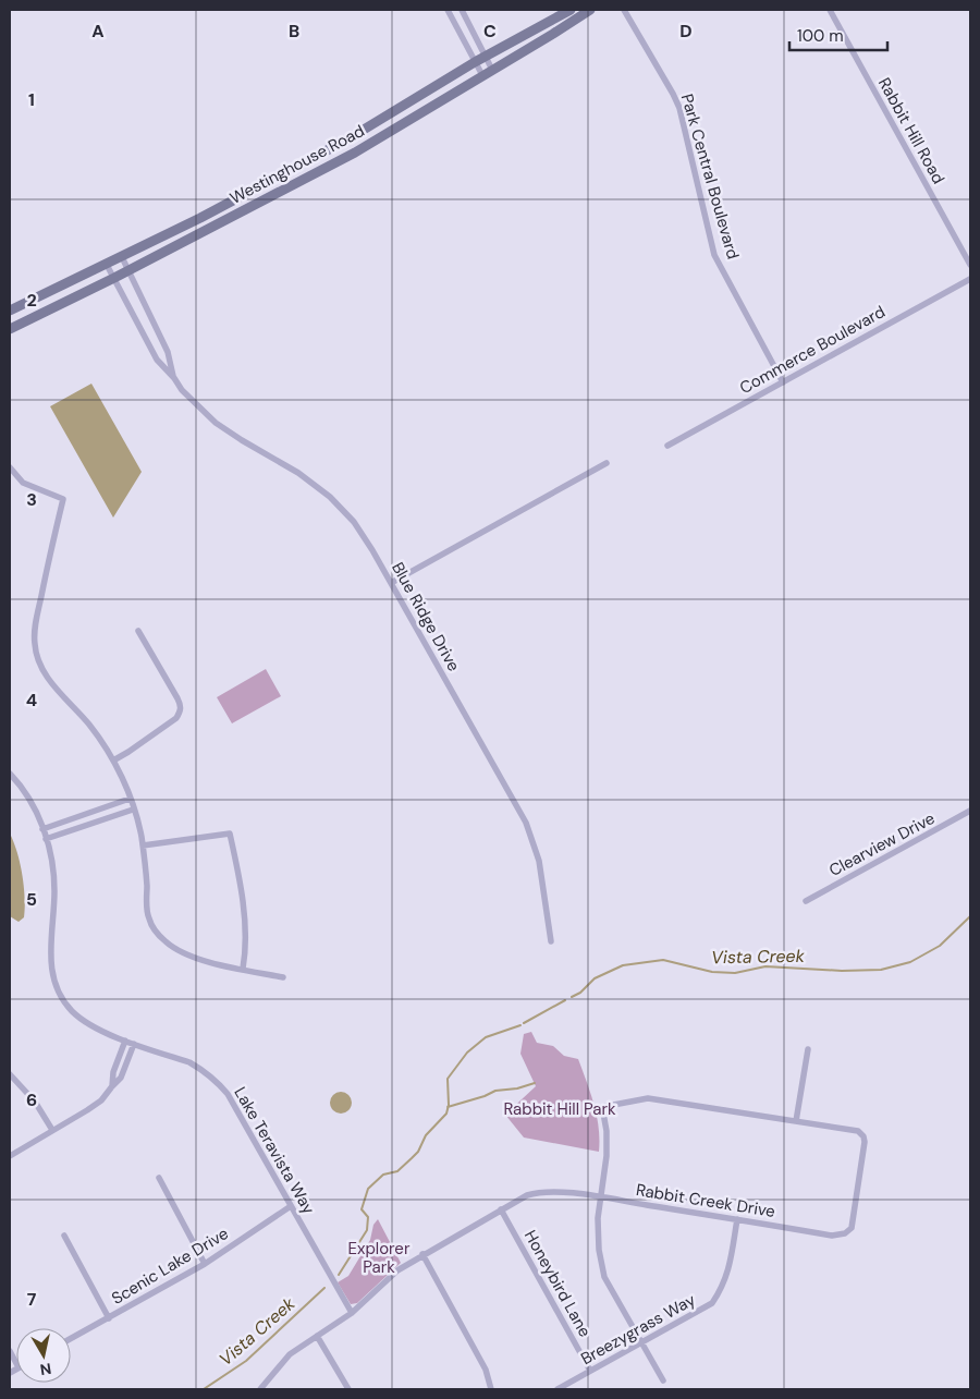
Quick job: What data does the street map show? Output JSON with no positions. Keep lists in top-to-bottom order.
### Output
{
  "streets": {
    "main road": ["Westinghouse Road"],
    "street": [
      "Rabbit Hill Road",
      "Park Central Boulevard",
      "Commerce Boulevard",
      "Blue Ridge Drive",
      "Clearview Drive",
      "Lake Teravista Way",
      "Rabbit Creek Drive",
      "Scenic Lake Drive",
      "Honeybird Lane",
      "Breezygrass Way"
    ]
  },
  "crossings": [
    ["Westinghouse Road", "Blue Ridge Drive"],
    ["Park Central Boulevard", "Commerce Boulevard"],
    ["Lake Teravista Way", "Rabbit Creek Drive"],
    ["Lake Teravista Way", "Scenic Lake Drive"],
    ["Rabbit Creek Drive", "Honeybird Lane"],
    ["Rabbit Creek Drive", "Breezygrass Way"],
    ["Honeybird Lane", "Breezygrass Way"]
  ],
  "water": ["Vista Creek"],
  "parks": ["Rabbit Hill Park", "Explorer Park"],
  "scale_bar": "100 m",
  "north": "bottom",
  "grid": {
    "columns": [
      "A",
      "B",
      "C",
      "D"
    ],
    "rows": [
      "1",
      "2",
      "3",
      "4",
      "5",
      "6",
      "7"
    ]
  }
}
